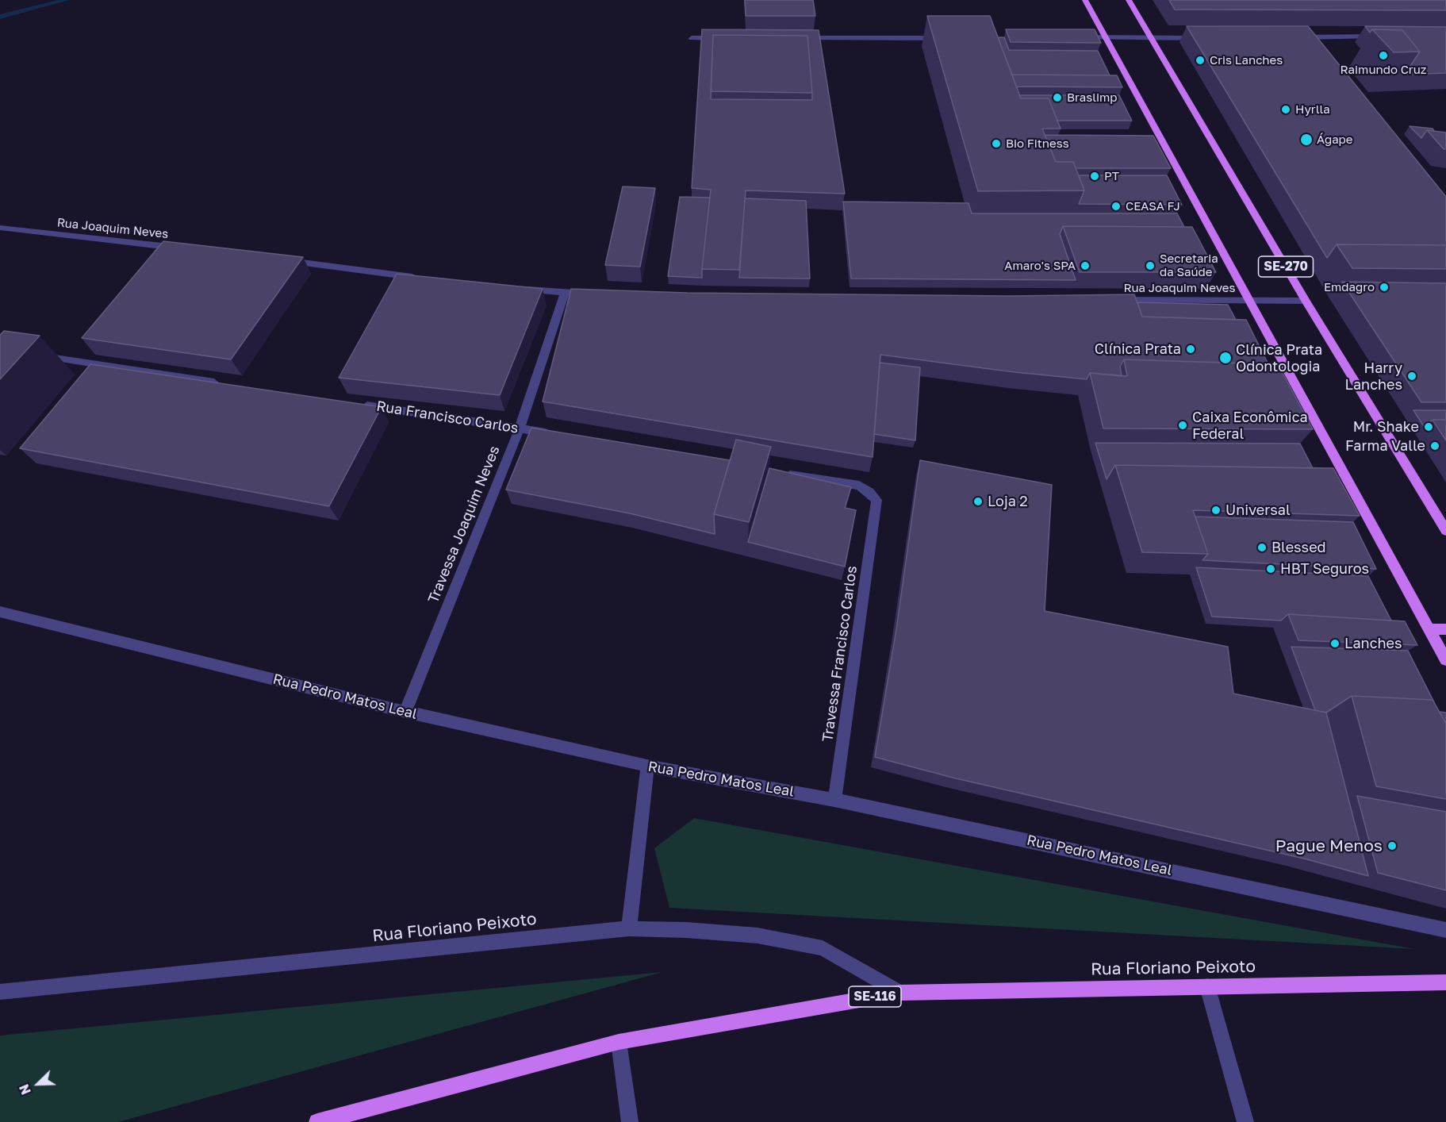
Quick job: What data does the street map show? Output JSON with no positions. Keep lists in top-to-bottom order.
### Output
{
  "streets": {
    "main road": ["SE-270", "Rua Floriano Peixoto", "SE-116"],
    "street": [
      "Rua Joaquim Neves",
      "Rua Francisco Carlos",
      "Travessa Joaquim Neves",
      "Travessa Francisco Carlos",
      "Rua Pedro Matos Leal"
    ]
  },
  "crossings": [
    ["Rua Joaquim Neves", "SE-270"],
    ["Rua Francisco Carlos", "Travessa Joaquim Neves"],
    ["Travessa Joaquim Neves", "Rua Pedro Matos Leal"],
    ["Travessa Francisco Carlos", "Rua Pedro Matos Leal"]
  ],
  "places": [
    "Raimundo Cruz",
    "Cris Lanches",
    "Braslimp",
    "Hyrlla",
    "Ágape",
    "Bio Fitness",
    "PT",
    "CEASA FJ",
    "Amaro's SPA",
    "Secretaria da Saúde",
    "Emdagro",
    "Clínica Prata",
    "Clínica Prata Odontologia",
    "Harry Lanches",
    "Caixa Econômica Federal",
    "Mr. Shake",
    "Farma Valle",
    "Loja 2",
    "Universal",
    "Blessed",
    "HBT Seguros",
    "Lanches",
    "Pague Menos"
  ],
  "north": "bottom left"
}
